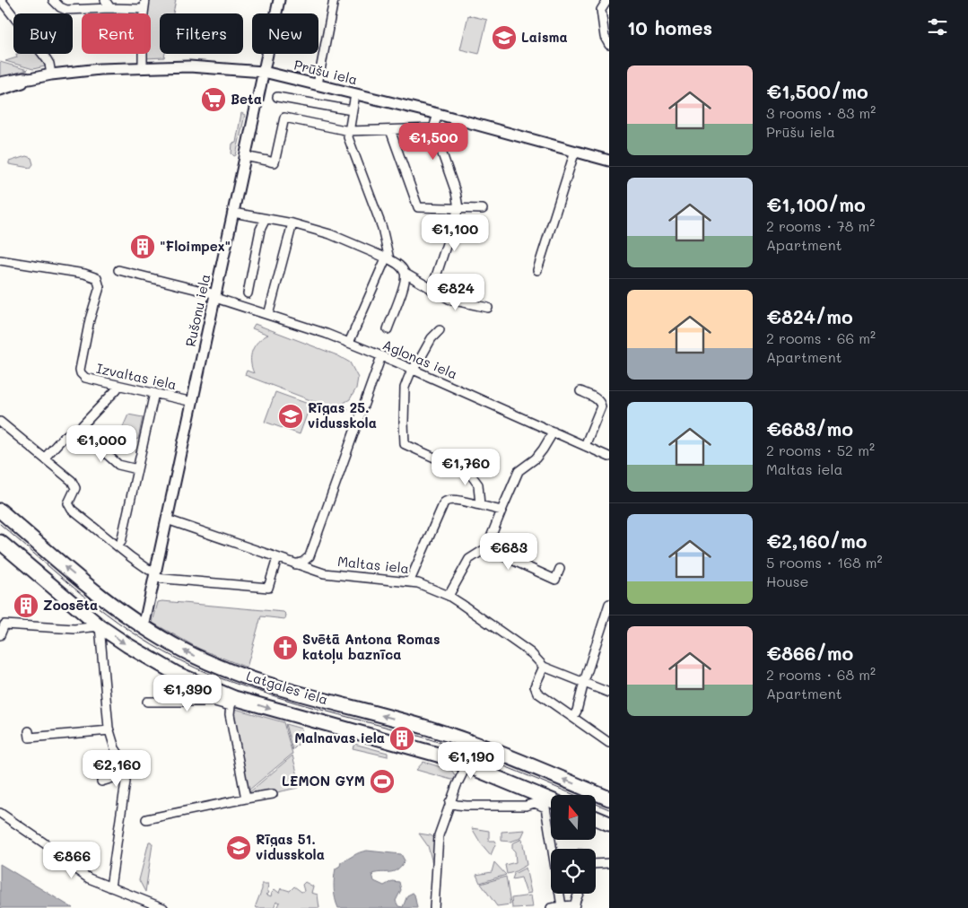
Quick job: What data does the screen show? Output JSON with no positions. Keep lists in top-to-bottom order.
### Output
{
  "streets": {
    "highway": ["Latgales iela"],
    "street": [
      "Prūšu iela",
      "Rušonu iela",
      "Aglonas iela",
      "Izvaltas iela",
      "Maltas iela"
    ]
  },
  "crossings": [
    ["Prūšu iela", "Rušonu iela"],
    ["Rušonu iela", "Aglonas iela"],
    ["Rušonu iela", "Izvaltas iela"],
    ["Rušonu iela", "Maltas iela"],
    ["Rušonu iela", "Latgales iela"]
  ],
  "places": {
    "school or university": ["Laisma", "Rīgas 25. vidusskola", "Rīgas 51. vidusskola"],
    "supermarket": ["Beta"],
    "building": ["\"Floimpex\"", "Zoosēta", "Malnavas iela"],
    "church": ["Svētā Antona Romas katoļu baznīca"],
    "sports": ["LEMON GYM"]
  },
  "north": "top",
  "page": {
    "heading": "10 homes",
    "chip": [
      "Buy",
      "Rent",
      "Filters",
      "New"
    ],
    "list": [
      {
        "name": "€1,500/mo",
        "note": "3 rooms · 83 m² · Prūšu iela"
      },
      {
        "name": "€1,100/mo",
        "note": "2 rooms · 78 m² · Apartment"
      },
      {
        "name": "€824/mo",
        "note": "2 rooms · 66 m² · Apartment"
      },
      {
        "name": "€683/mo",
        "note": "2 rooms · 52 m² · Maltas iela"
      },
      {
        "name": "€2,160/mo",
        "note": "5 rooms · 168 m² · House"
      },
      {
        "name": "€866/mo",
        "note": "2 rooms · 68 m² · Apartment"
      }
    ],
    "price": [
      "€1,500",
      "€1,100",
      "€824",
      "€1,000",
      "€1,760",
      "€683",
      "€1,390",
      "€1,190",
      "€2,160",
      "€866"
    ]
  }
}
